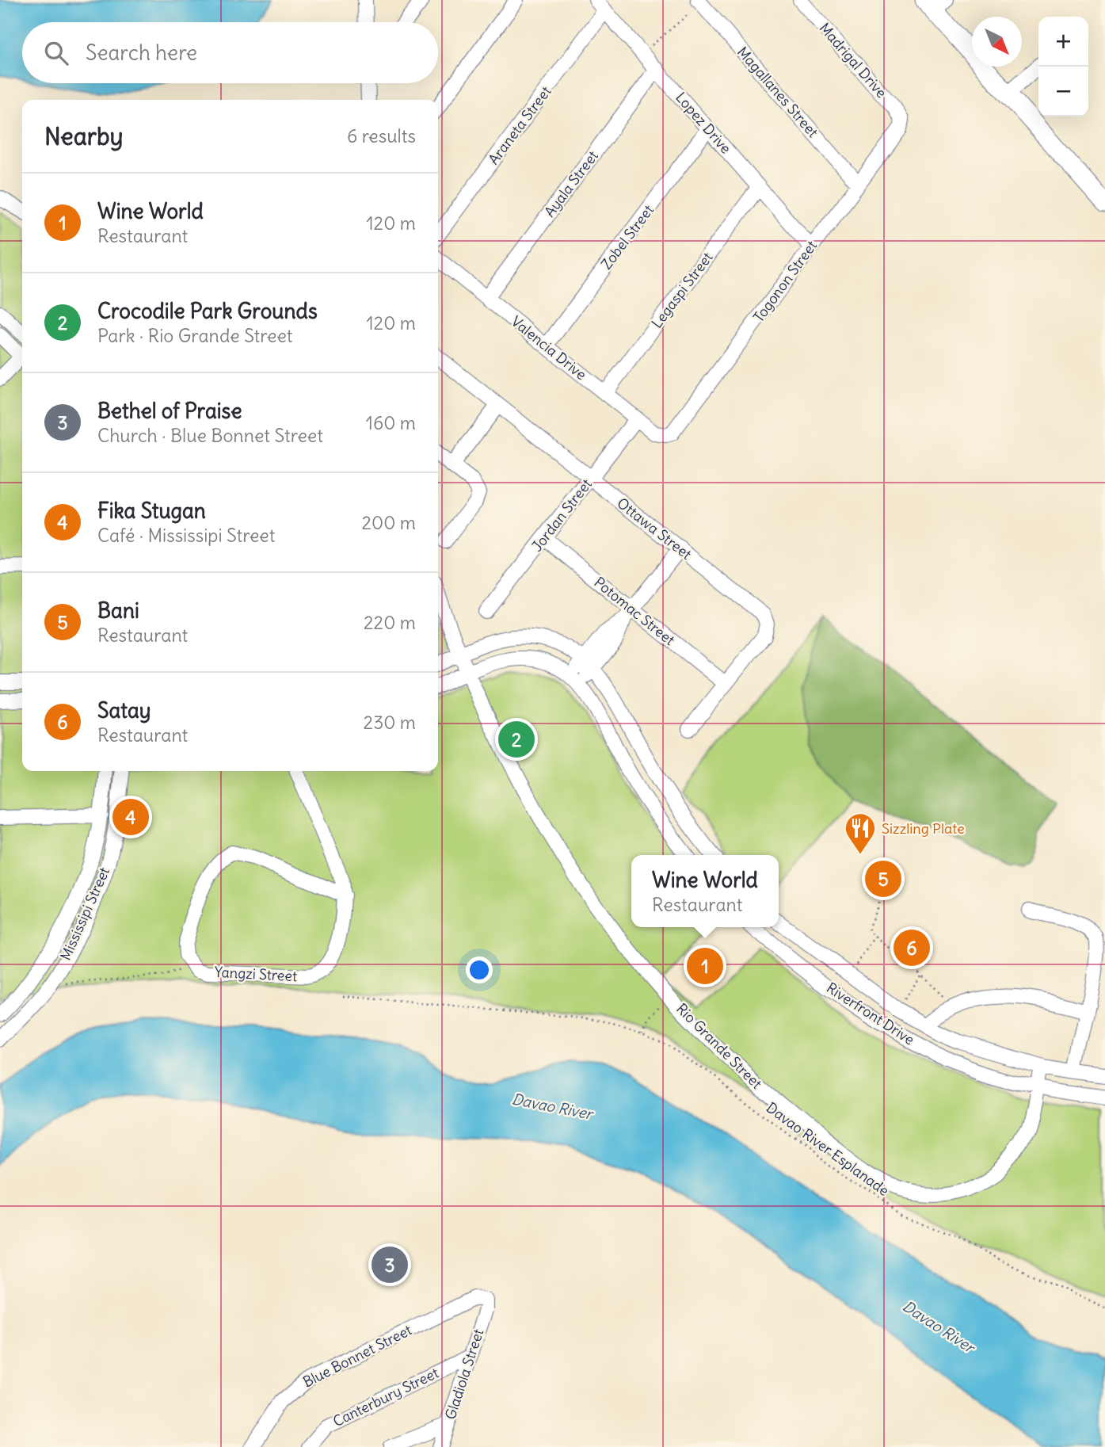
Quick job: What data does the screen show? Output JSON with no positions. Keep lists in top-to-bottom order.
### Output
{
  "streets": {
    "street": [
      "Madrigal Drive",
      "Magallanes Street",
      "Lopez Drive",
      "Araneta Street",
      "Ayala Street",
      "Zobel Street",
      "Togonon Street",
      "Legaspi Street",
      "Valencia Drive",
      "Jordan Street",
      "Ottawa Street",
      "Potomac Street",
      "Mississipi Street",
      "Yangzi Street",
      "Riverfront Drive",
      "Rio Grande Street",
      "Blue Bonnet Street",
      "Gladiola Street",
      "Canterbury Street"
    ],
    "path": ["Davao River Esplanade"]
  },
  "crossings": [
    ["Madrigal Drive", "Togonon Street"],
    ["Magallanes Street", "Togonon Street"],
    ["Lopez Drive", "Araneta Street"],
    ["Lopez Drive", "Ayala Street"],
    ["Lopez Drive", "Zobel Street"],
    ["Lopez Drive", "Togonon Street"],
    ["Lopez Drive", "Legaspi Street"],
    ["Ayala Street", "Valencia Drive"],
    ["Zobel Street", "Valencia Drive"],
    ["Togonon Street", "Valencia Drive"],
    ["Legaspi Street", "Valencia Drive"],
    ["Valencia Drive", "Jordan Street"],
    ["Jordan Street", "Ottawa Street"],
    ["Jordan Street", "Potomac Street"],
    ["Ottawa Street", "Potomac Street"],
    ["Riverfront Drive", "Rio Grande Street"],
    ["Blue Bonnet Street", "Gladiola Street"],
    ["Gladiola Street", "Canterbury Street"]
  ],
  "water": ["Davao River"],
  "places": {
    "restaurant": ["Sizzling Plate"]
  },
  "north": "bottom right",
  "page": {
    "map_buttons": ["+", "−"],
    "search": "Search here",
    "heading": ["Nearby", "6 results"],
    "list": [
      {
        "mark": "1",
        "name": "Wine World",
        "note": "Restaurant",
        "value": "120 m"
      },
      {
        "mark": "2",
        "name": "Crocodile Park Grounds",
        "note": "Park · Rio Grande Street",
        "value": "120 m"
      },
      {
        "mark": "3",
        "name": "Bethel of Praise",
        "note": "Church · Blue Bonnet Street",
        "value": "160 m"
      },
      {
        "mark": "4",
        "name": "Fika Stugan",
        "note": "Café · Mississipi Street",
        "value": "200 m"
      },
      {
        "mark": "5",
        "name": "Bani",
        "note": "Restaurant",
        "value": "220 m"
      },
      {
        "mark": "6",
        "name": "Satay",
        "note": "Restaurant",
        "value": "230 m"
      }
    ],
    "pins": [
      "2",
      "4",
      "5",
      "6",
      "1",
      "3"
    ],
    "popup": ["Wine World", "Restaurant"]
  }
}
